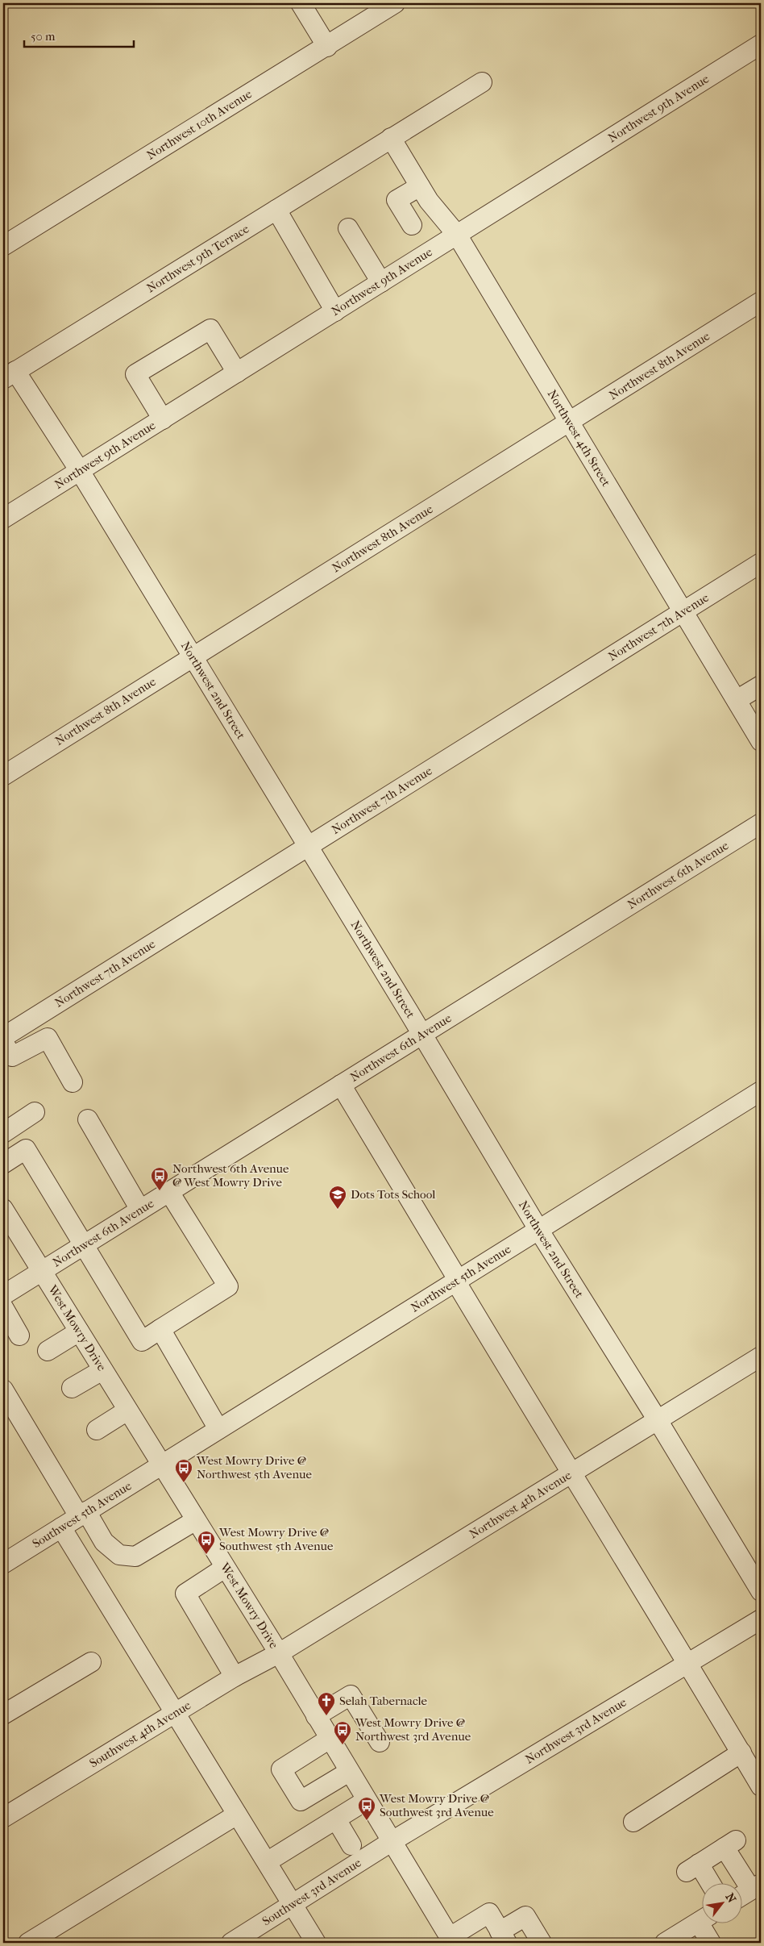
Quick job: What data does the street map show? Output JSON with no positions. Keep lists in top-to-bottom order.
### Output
{
  "streets": {
    "street": [
      "Northwest 9th Avenue",
      "Northwest 10th Avenue",
      "Northwest 9th Terrace",
      "Northwest 8th Avenue",
      "Northwest 4th Street",
      "Northwest 7th Avenue",
      "Northwest 2nd Street",
      "Northwest 6th Avenue",
      "Northwest 5th Avenue",
      "West Mowry Drive",
      "Northwest 4th Avenue",
      "Southwest 5th Avenue",
      "Northwest 3rd Avenue",
      "Southwest 4th Avenue",
      "Southwest 3rd Avenue"
    ]
  },
  "crossings": [
    ["Northwest 9th Avenue", "Northwest 4th Street"],
    ["Northwest 9th Avenue", "Northwest 2nd Street"],
    ["Northwest 9th Terrace", "Northwest 4th Street"],
    ["Northwest 9th Terrace", "Northwest 2nd Street"],
    ["Northwest 8th Avenue", "Northwest 4th Street"],
    ["Northwest 8th Avenue", "Northwest 2nd Street"],
    ["Northwest 4th Street", "Northwest 7th Avenue"],
    ["Northwest 7th Avenue", "Northwest 2nd Street"],
    ["Northwest 2nd Street", "Northwest 6th Avenue"],
    ["Northwest 2nd Street", "Northwest 5th Avenue"],
    ["Northwest 2nd Street", "Northwest 4th Avenue"],
    ["Northwest 6th Avenue", "West Mowry Drive"],
    ["Northwest 5th Avenue", "West Mowry Drive"],
    ["Northwest 5th Avenue", "Southwest 5th Avenue"],
    ["West Mowry Drive", "Northwest 4th Avenue"],
    ["West Mowry Drive", "Southwest 5th Avenue"],
    ["West Mowry Drive", "Northwest 3rd Avenue"],
    ["West Mowry Drive", "Southwest 4th Avenue"],
    ["West Mowry Drive", "Southwest 3rd Avenue"],
    ["Northwest 4th Avenue", "Southwest 4th Avenue"],
    ["Northwest 3rd Avenue", "Southwest 3rd Avenue"]
  ],
  "places": {
    "bus stop": [
      "Northwest 6th Avenue @ West Mowry Drive",
      "West Mowry Drive @ Northwest 5th Avenue",
      "West Mowry Drive @ Southwest 5th Avenue",
      "West Mowry Drive @ Northwest 3rd Avenue",
      "West Mowry Drive @ Southwest 3rd Avenue"
    ],
    "school or university": ["Dots Tots School"],
    "church": ["Selah Tabernacle"]
  },
  "scale_bar": "50 m",
  "north": "top right"
}
